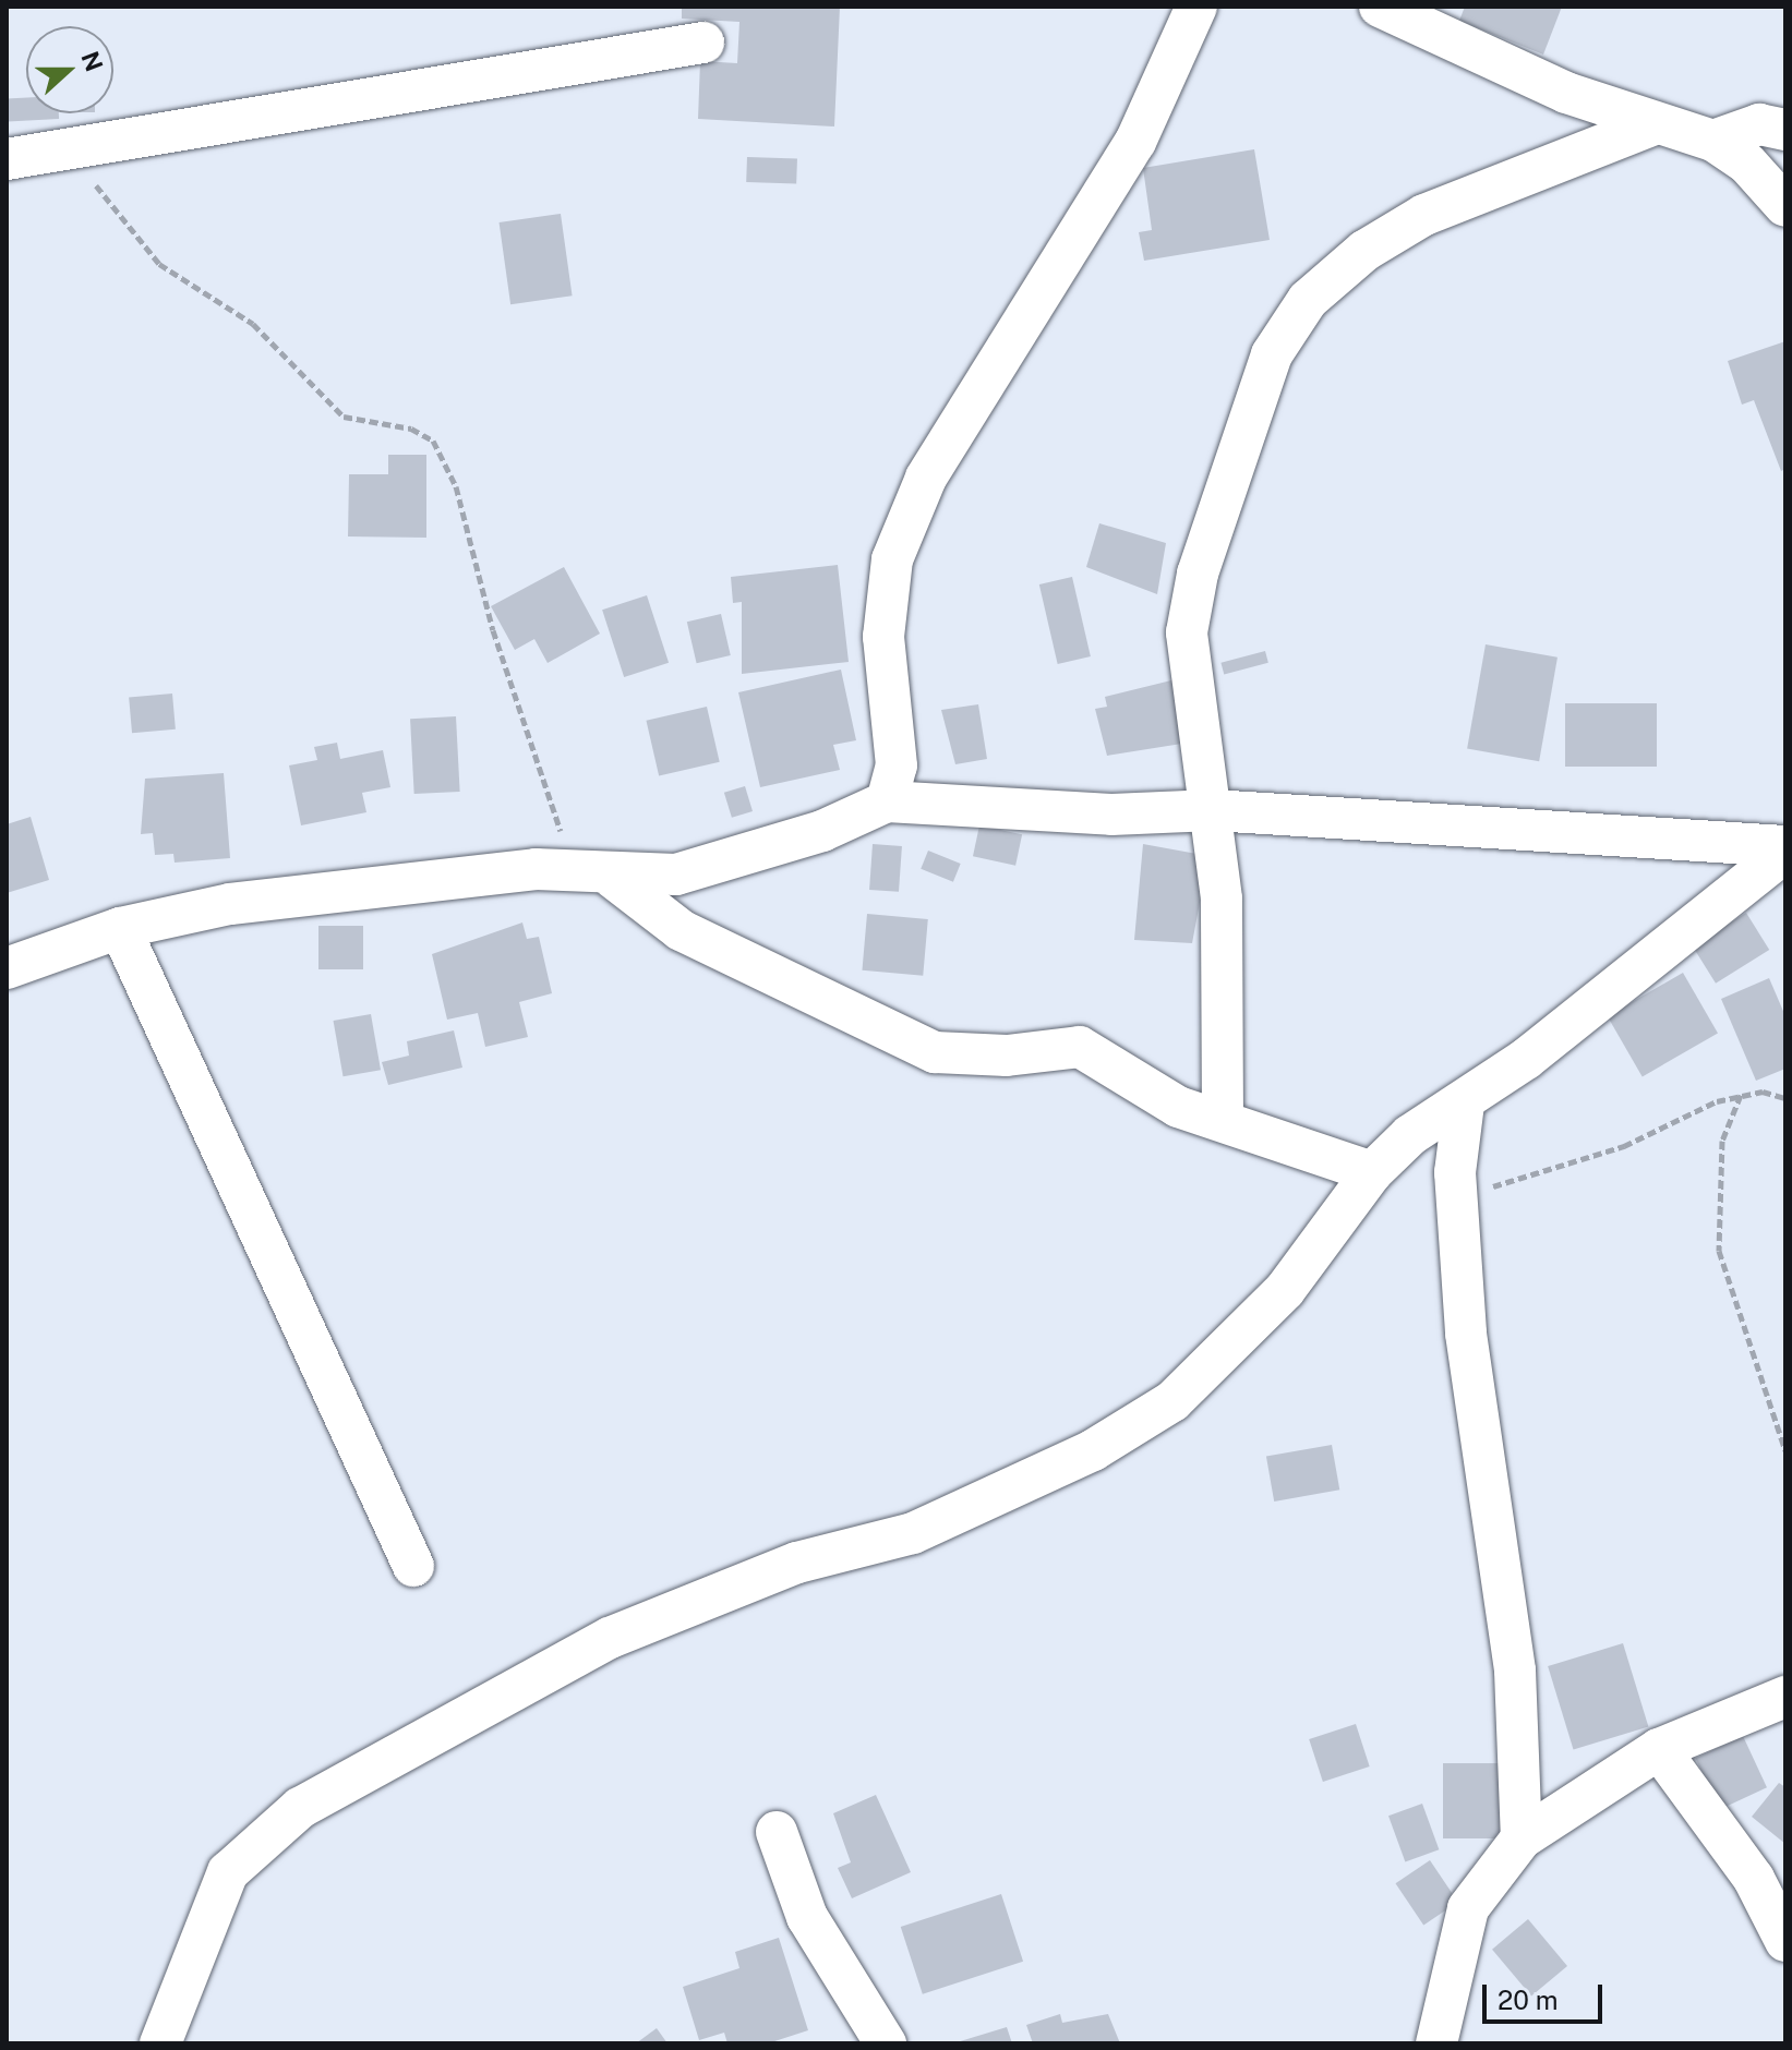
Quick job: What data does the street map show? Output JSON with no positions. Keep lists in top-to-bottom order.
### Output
{
  "scale_bar": "20 m",
  "north": "right"
}
